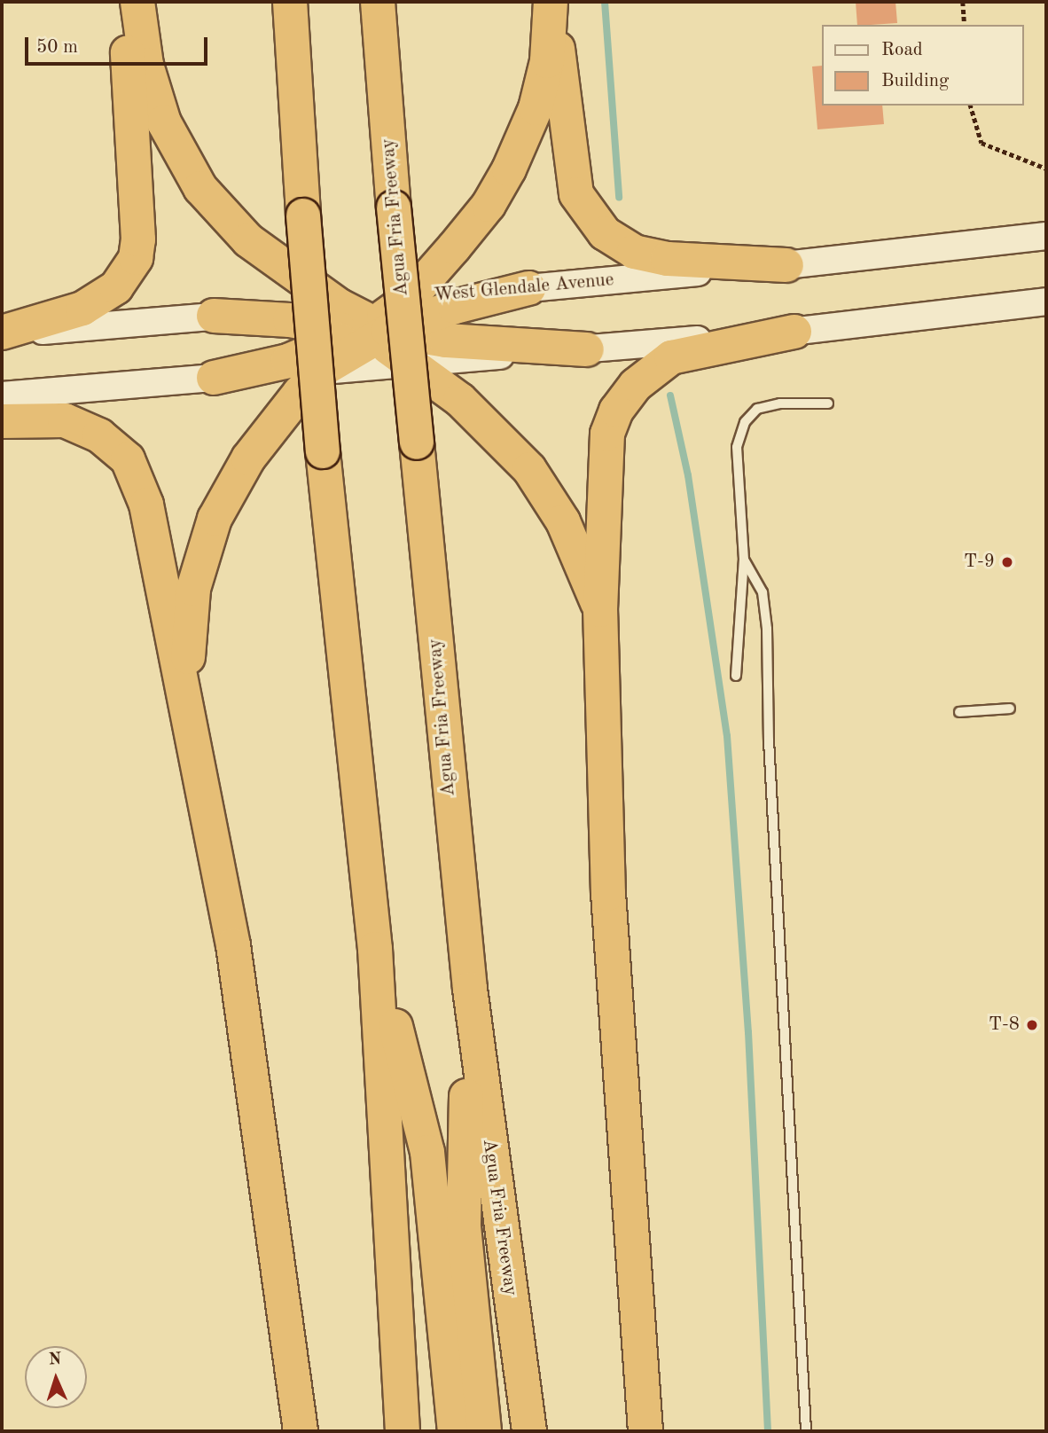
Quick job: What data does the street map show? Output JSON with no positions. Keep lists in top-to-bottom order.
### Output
{
  "streets": {
    "highway": ["Agua Fria Freeway"],
    "main road": ["West Glendale Avenue"]
  },
  "places": ["T-9", "T-8"],
  "legend": ["Road", "Building"],
  "scale_bar": "50 m",
  "north": "top"
}
